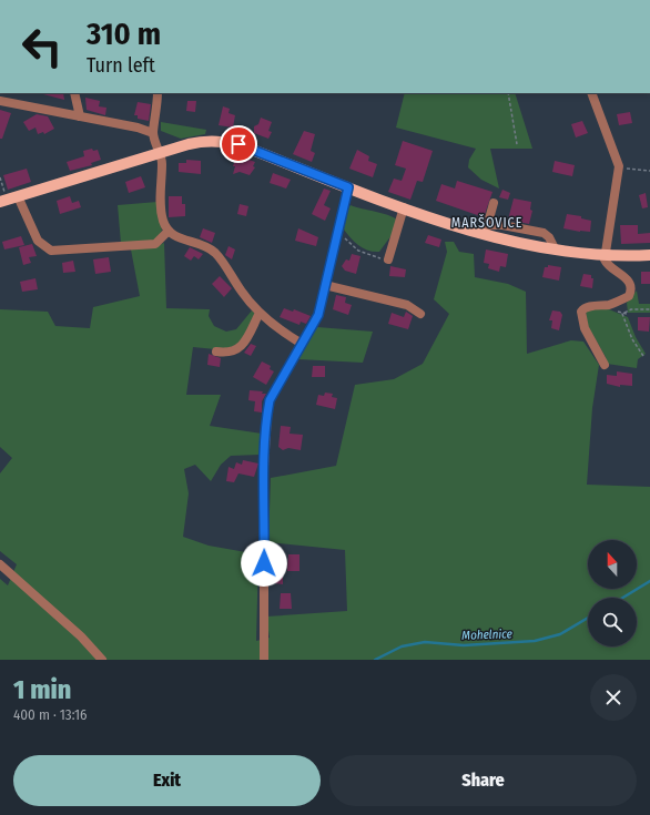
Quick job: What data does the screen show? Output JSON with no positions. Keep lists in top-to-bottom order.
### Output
{
  "districts": ["MARŠOVICE"],
  "water": ["Mohelnice"],
  "north": "top",
  "page": {
    "turn": ["310 m", "Turn left"],
    "heading": ["1 min", "400 m · 13:16"],
    "buttons": ["Exit", "Share"]
  }
}
